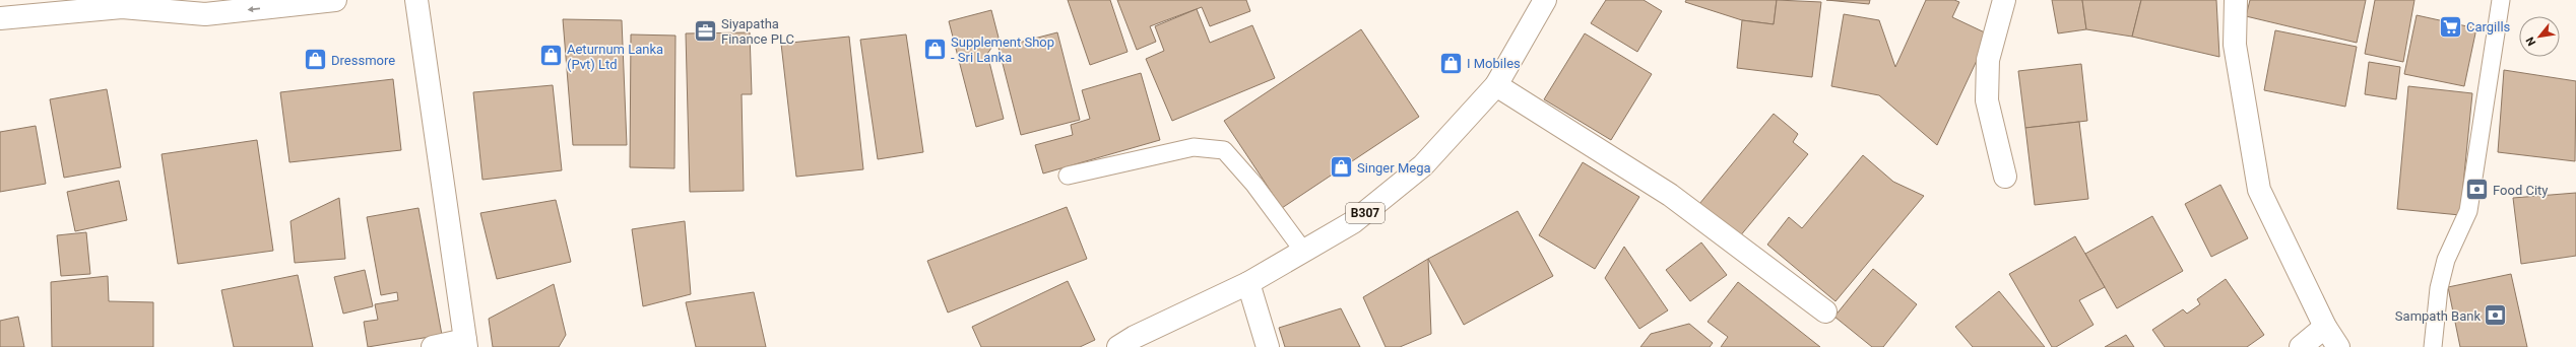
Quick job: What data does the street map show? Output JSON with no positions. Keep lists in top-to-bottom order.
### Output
{
  "streets": {
    "street": ["B307"]
  },
  "places": {
    "supermarket": ["Cargills"],
    "office": ["Siyapatha Finance PLC"],
    "shop": [
      "Supplement Shop - Sri Lanka",
      "Aeturnum Lanka (Pvt) Ltd",
      "Dressmore",
      "I Mobiles",
      "Singer Mega"
    ],
    "bank": ["Food City", "Sampath Bank"]
  },
  "north": "bottom left"
}
